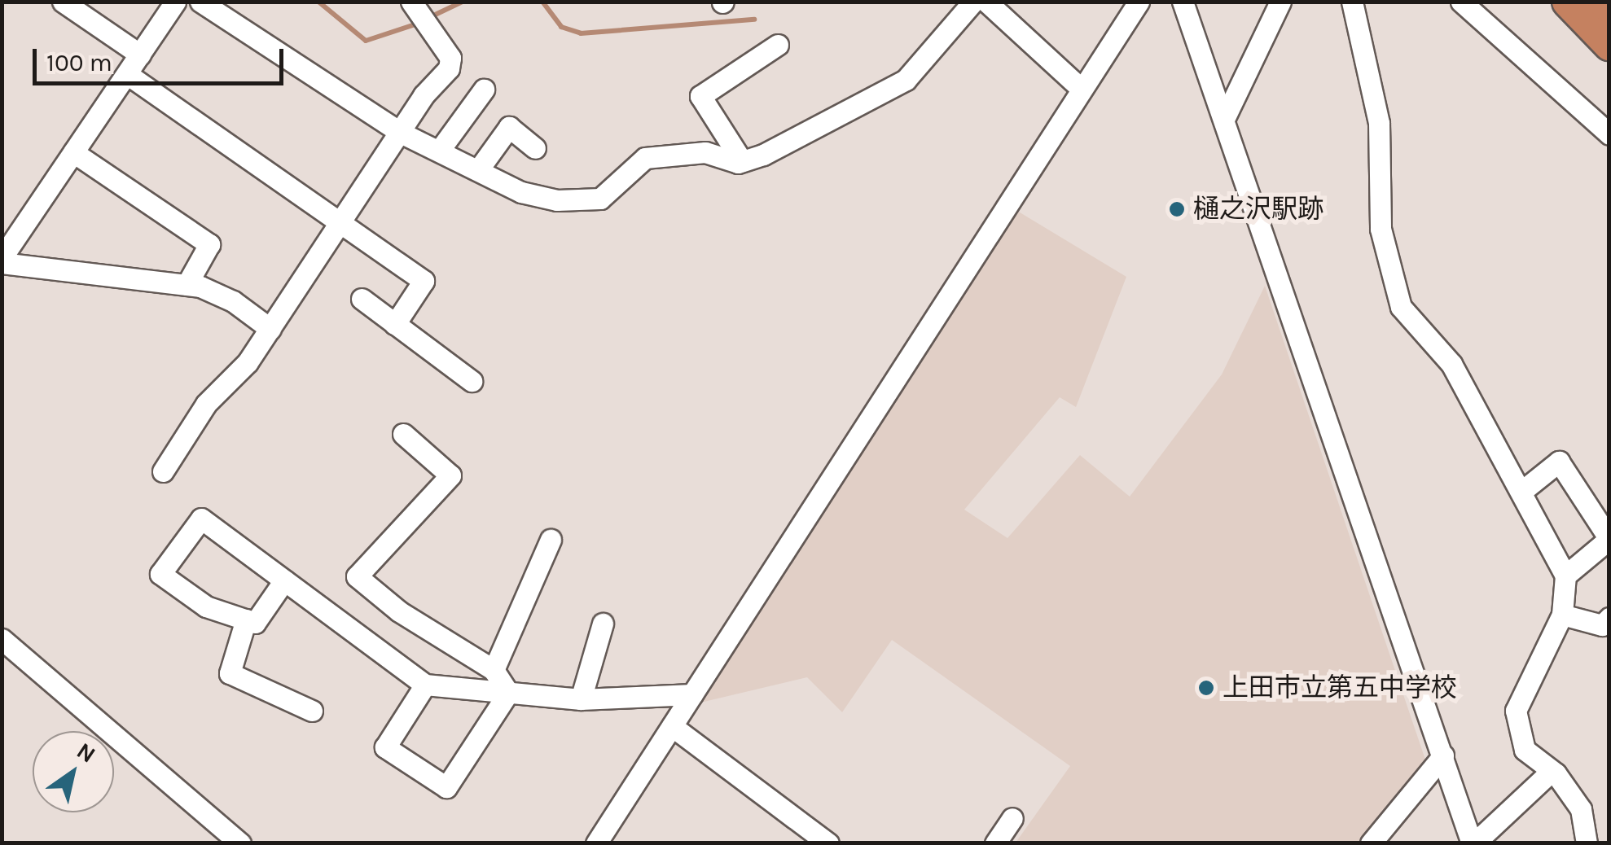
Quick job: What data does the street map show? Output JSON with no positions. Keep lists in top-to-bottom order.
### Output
{
  "places": ["樋之沢駅跡", "上田市立第五中学校"],
  "scale_bar": "100 m",
  "north": "top right"
}
